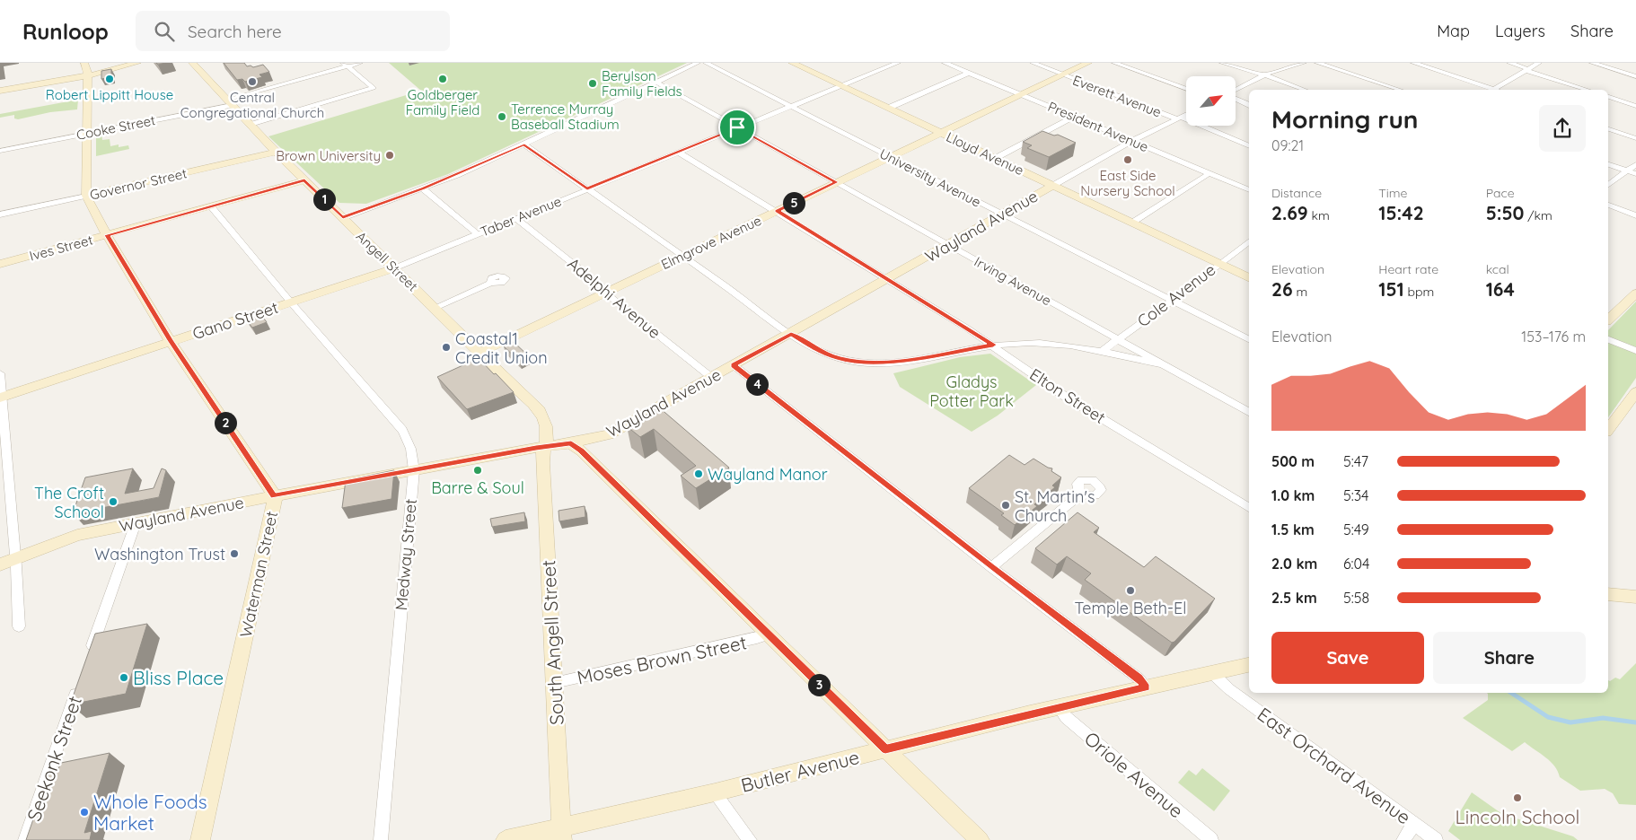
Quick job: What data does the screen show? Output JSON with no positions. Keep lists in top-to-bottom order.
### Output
{
  "streets": {
    "street": [
      "Everett Avenue",
      "President Avenue",
      "Cooke Street",
      "Lloyd Avenue",
      "University Avenue",
      "Governor Street",
      "Taber Avenue",
      "Wayland Avenue",
      "Elmgrove Avenue",
      "Ives Street",
      "Angell Street",
      "Irving Avenue",
      "Cole Avenue",
      "Adelphi Avenue",
      "Gano Street",
      "Elton Street",
      "Medway Street",
      "Waterman Street",
      "South Angell Street",
      "Moses Brown Street",
      "Seekonk Street",
      "East Orchard Avenue",
      "Butler Avenue",
      "Oriole Avenue"
    ]
  },
  "crossings": [
    ["Everett Avenue", "Wayland Avenue"],
    ["Everett Avenue", "Elmgrove Avenue"],
    ["President Avenue", "Wayland Avenue"],
    ["President Avenue", "Elmgrove Avenue"],
    ["Cooke Street", "Angell Street"],
    ["Cooke Street", "Waterman Street"],
    ["Lloyd Avenue", "Taber Avenue"],
    ["Lloyd Avenue", "Wayland Avenue"],
    ["Lloyd Avenue", "Elmgrove Avenue"],
    ["Lloyd Avenue", "Cole Avenue"],
    ["University Avenue", "Taber Avenue"],
    ["University Avenue", "Wayland Avenue"],
    ["University Avenue", "Elmgrove Avenue"],
    ["University Avenue", "Cole Avenue"],
    ["Governor Street", "Angell Street"],
    ["Governor Street", "Waterman Street"],
    ["Taber Avenue", "Angell Street"],
    ["Taber Avenue", "Irving Avenue"],
    ["Taber Avenue", "Adelphi Avenue"],
    ["Taber Avenue", "Gano Street"],
    ["Taber Avenue", "Elton Street"],
    ["Wayland Avenue", "Angell Street"],
    ["Wayland Avenue", "Irving Avenue"],
    ["Wayland Avenue", "Adelphi Avenue"],
    ["Wayland Avenue", "Elton Street"],
    ["Wayland Avenue", "Medway Street"],
    ["Wayland Avenue", "Waterman Street"],
    ["Wayland Avenue", "South Angell Street"],
    ["Elmgrove Avenue", "Angell Street"],
    ["Elmgrove Avenue", "Irving Avenue"],
    ["Elmgrove Avenue", "Adelphi Avenue"],
    ["Elmgrove Avenue", "Elton Street"],
    ["Ives Street", "Angell Street"],
    ["Ives Street", "Medway Street"],
    ["Ives Street", "Waterman Street"],
    ["Angell Street", "Gano Street"],
    ["Angell Street", "South Angell Street"],
    ["Irving Avenue", "Cole Avenue"],
    ["Gano Street", "Medway Street"],
    ["Gano Street", "Waterman Street"],
    ["South Angell Street", "Moses Brown Street"],
    ["South Angell Street", "Butler Avenue"],
    ["East Orchard Avenue", "Butler Avenue"],
    ["Butler Avenue", "Oriole Avenue"]
  ],
  "parks": ["Gladys Potter Park"],
  "places": [
    "Robert Lippitt House",
    "Goldberger Family Field",
    "Central Congregational Church",
    "Berylson Family Fields",
    "Terrence Murray Baseball Stadium",
    "Brown University",
    "East Side Nursery School",
    "Coastal1 Credit Union",
    "Barre & Soul",
    "Wayland Manor",
    "The Croft School",
    "St. Martin's Church",
    "Washington Trust",
    "Temple Beth-El",
    "Bliss Place",
    "Lincoln School",
    "Whole Foods Market"
  ],
  "north": "top right",
  "page": {
    "header": "Runloop",
    "search": "Search here",
    "nav": ["Map", "Layers", "Share"],
    "heading": ["Morning run", "09:21"],
    "stats": [
      ["Distance", "2.69 km"],
      ["Time", "15:42"],
      ["Pace", "5:50 /km"],
      ["Elevation", "26 m"],
      ["Heart rate", "151 bpm"],
      ["kcal", "164"]
    ],
    "pins": [
      "1",
      "5",
      "4",
      "2",
      "3"
    ],
    "chart": ["Elevation", "153–176 m"],
    "list": [
      {
        "name": "500 m",
        "note": "5:47"
      },
      {
        "name": "1.0 km",
        "note": "5:34"
      },
      {
        "name": "1.5 km",
        "note": "5:49"
      },
      {
        "name": "2.0 km",
        "note": "6:04"
      },
      {
        "name": "2.5 km",
        "note": "5:58"
      }
    ],
    "buttons": ["Save", "Share"]
  }
}
